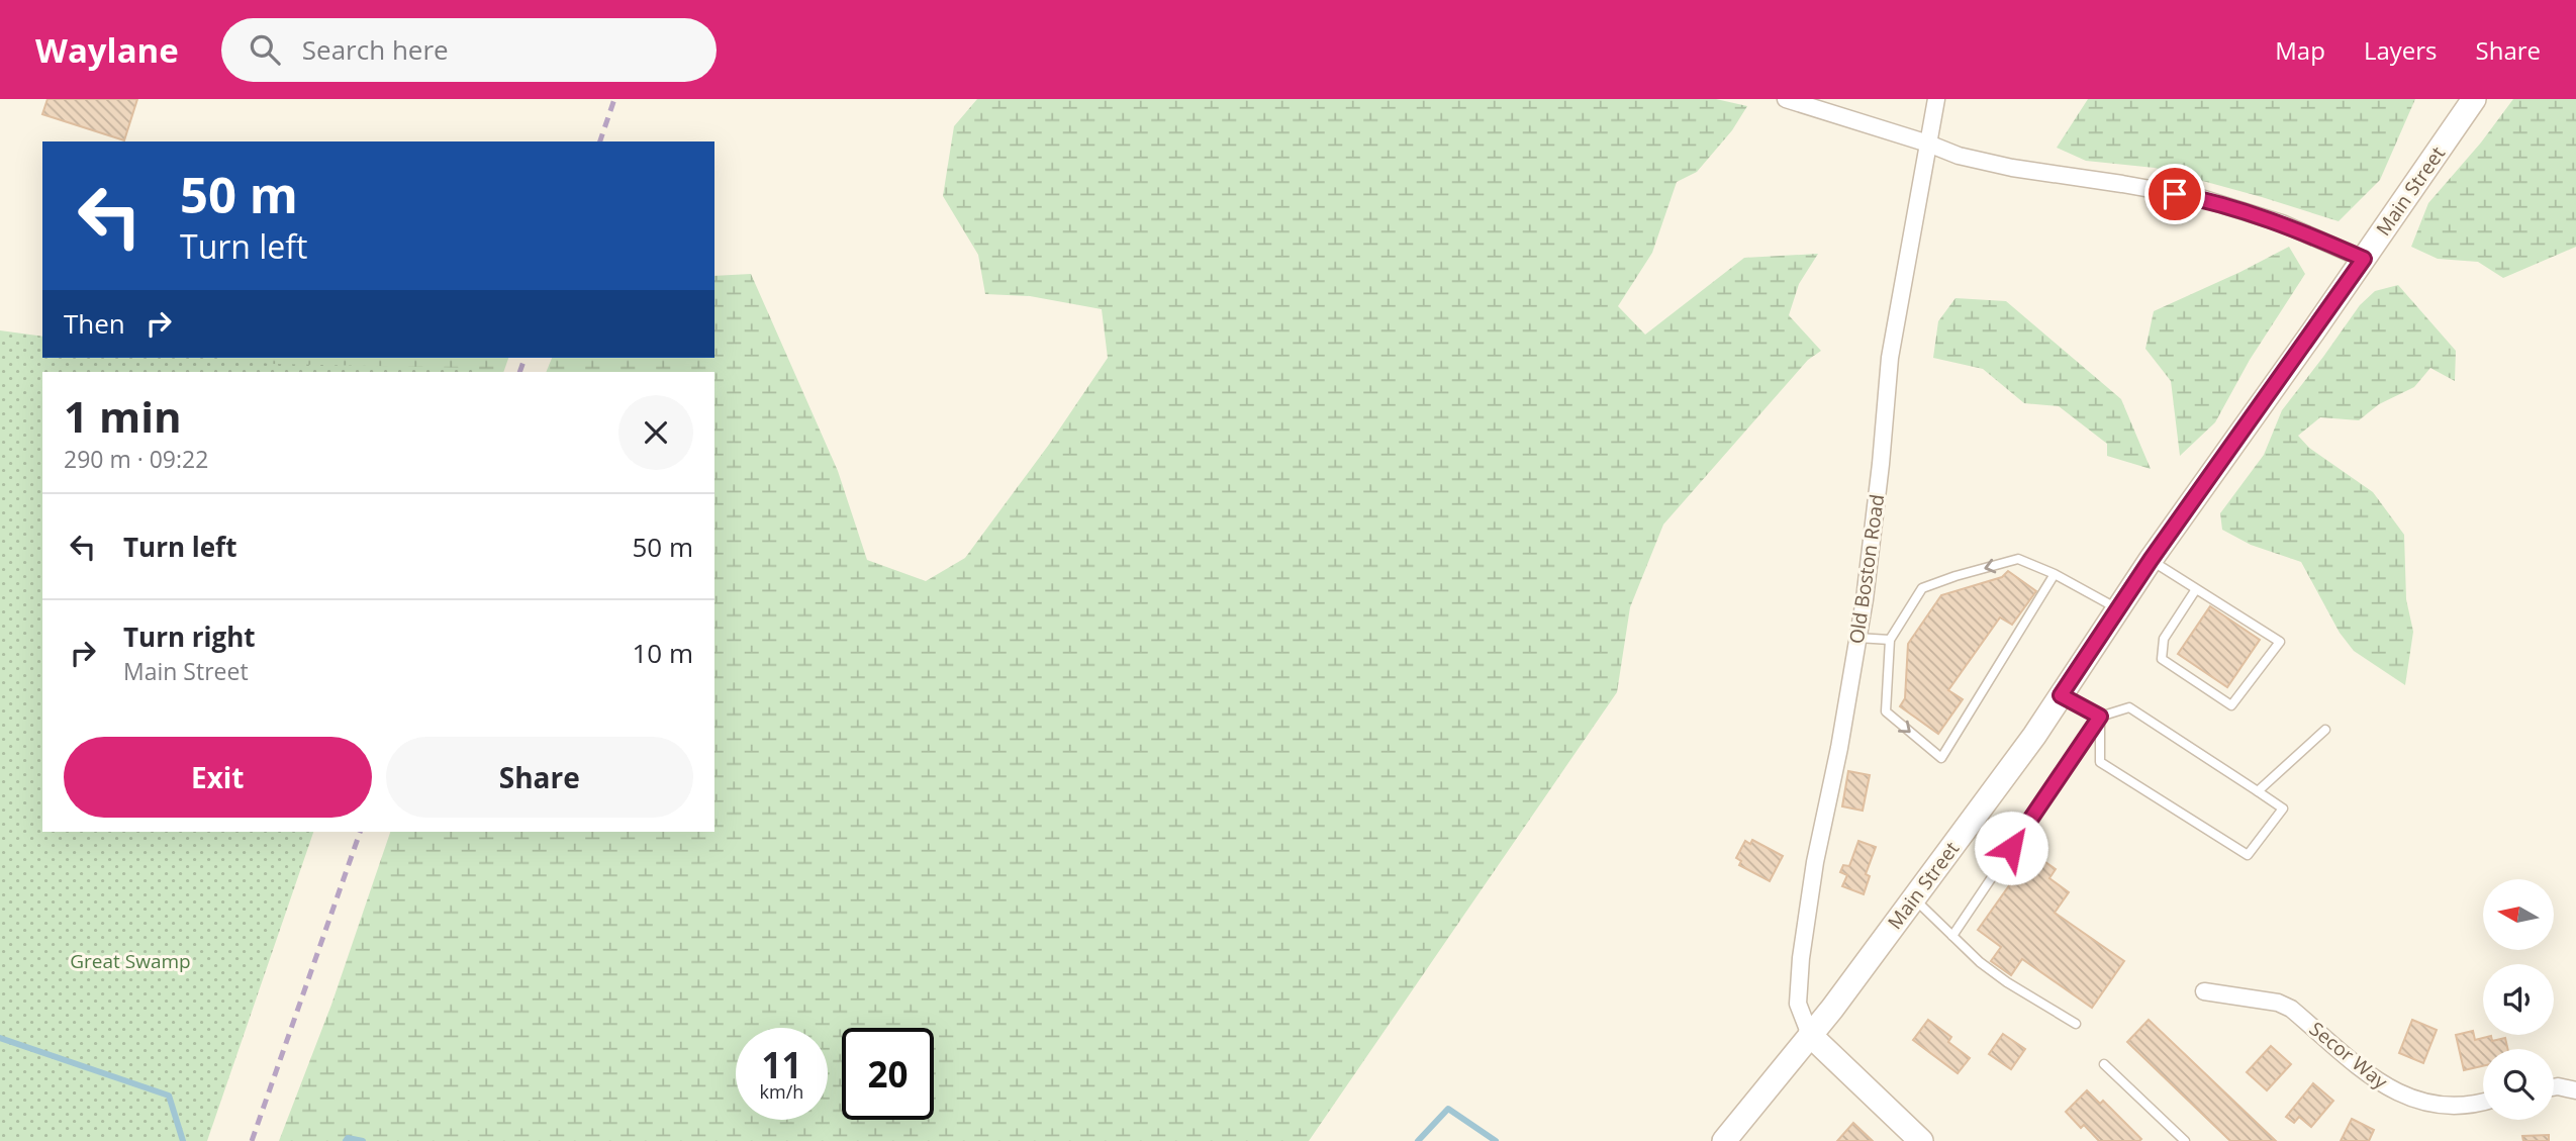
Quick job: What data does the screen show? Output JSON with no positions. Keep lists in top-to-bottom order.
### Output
{
  "streets": {
    "main road": ["Main Street"],
    "street": ["Old Boston Road", "Secor Way"]
  },
  "crossings": [
    ["Main Street", "Old Boston Road"]
  ],
  "parks": ["Great Swamp"],
  "north": "left",
  "page": {
    "header": "Waylane",
    "search": "Search here",
    "nav": ["Map", "Layers", "Share"],
    "turn": ["50 m", "Turn left"],
    "then": "Then",
    "heading": ["1 min", "290 m · 09:22"],
    "list": [
      {
        "name": "Turn left",
        "value": "50 m"
      },
      {
        "name": "Turn right",
        "note": "Main Street",
        "value": "10 m"
      }
    ],
    "buttons": ["Exit", "Share"],
    "speed": "11 km/h",
    "limit": "20"
  }
}
